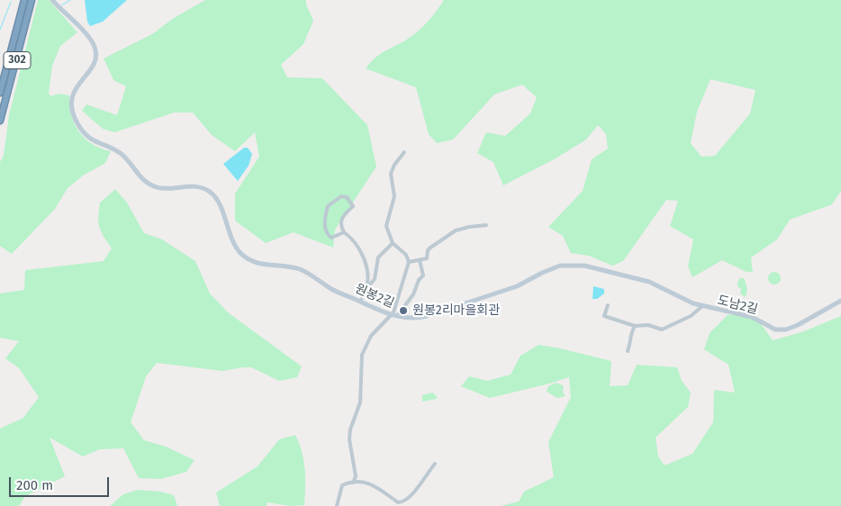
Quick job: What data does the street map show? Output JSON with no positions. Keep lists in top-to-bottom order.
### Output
{
  "streets": {
    "highway": ["302"],
    "main road": ["원봉2길", "도남2길"]
  },
  "crossings": [
    ["원봉2길", "도남2길"]
  ],
  "places": ["원봉2리마을회관"],
  "scale_bar": "200 m"
}
